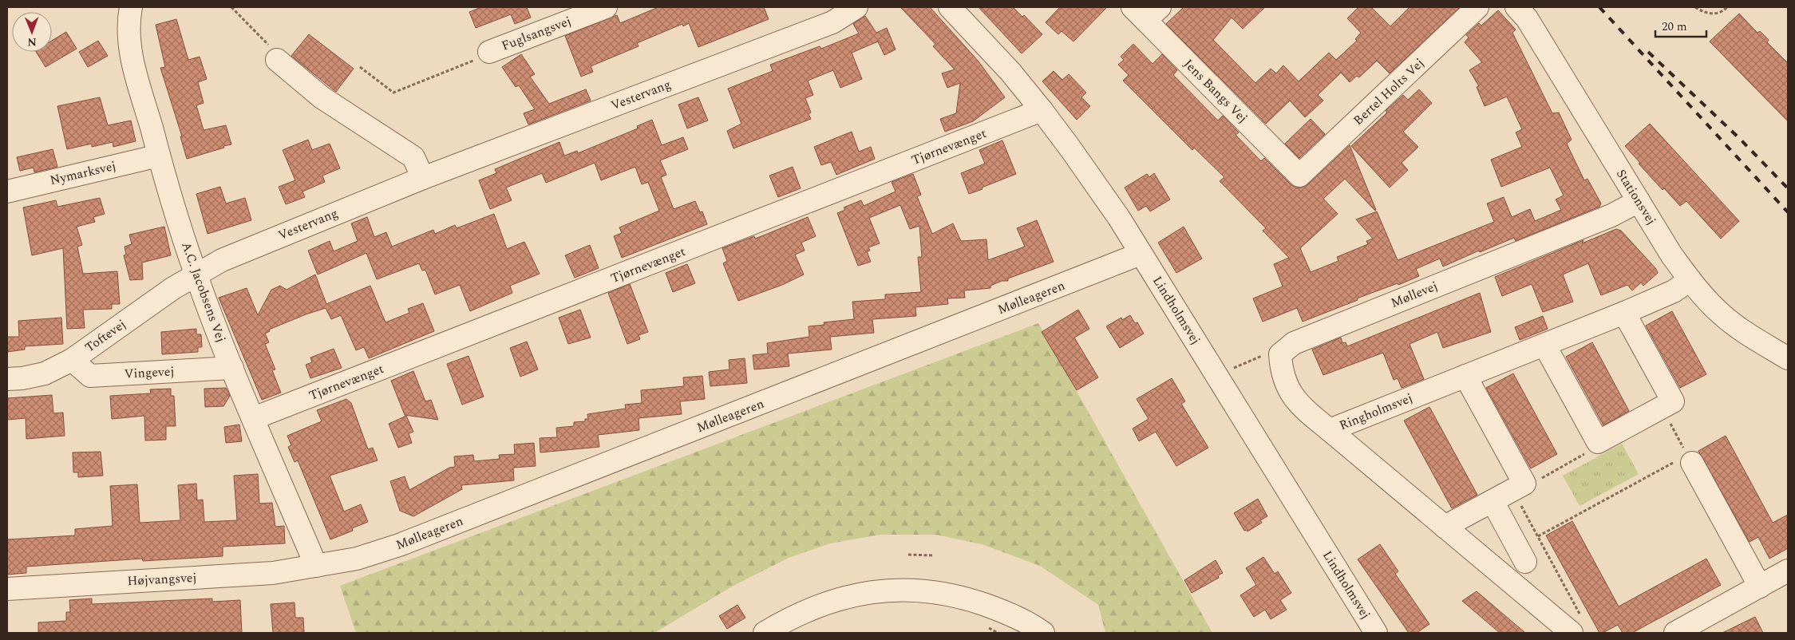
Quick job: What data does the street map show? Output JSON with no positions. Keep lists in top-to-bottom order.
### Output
{
  "streets": {
    "street": [
      "Fuglsangsvej",
      "Jens Bangs Vej",
      "Bertel Holts Vej",
      "Vestervang",
      "Tjørnevænget",
      "Nymarksvej",
      "Stationsvej",
      "A.C. Jacobsens Vej",
      "Møllevej",
      "Mølleageren",
      "Lindholmsvej",
      "Toftevej",
      "Vingevej",
      "Ringholmsvej",
      "Højvangsvej"
    ]
  },
  "crossings": [
    ["Jens Bangs Vej", "Bertel Holts Vej"],
    ["Vestervang", "A.C. Jacobsens Vej"],
    ["Vestervang", "Toftevej"],
    ["Tjørnevænget", "A.C. Jacobsens Vej"],
    ["Tjørnevænget", "Lindholmsvej"],
    ["Nymarksvej", "A.C. Jacobsens Vej"],
    ["Stationsvej", "Møllevej"],
    ["Stationsvej", "Ringholmsvej"],
    ["A.C. Jacobsens Vej", "Mølleageren"],
    ["A.C. Jacobsens Vej", "Toftevej"],
    ["A.C. Jacobsens Vej", "Vingevej"],
    ["A.C. Jacobsens Vej", "Højvangsvej"],
    ["Mølleageren", "Lindholmsvej"],
    ["Mølleageren", "Højvangsvej"],
    ["Toftevej", "Vingevej"]
  ],
  "scale_bar": "20 m",
  "north": "bottom"
}
